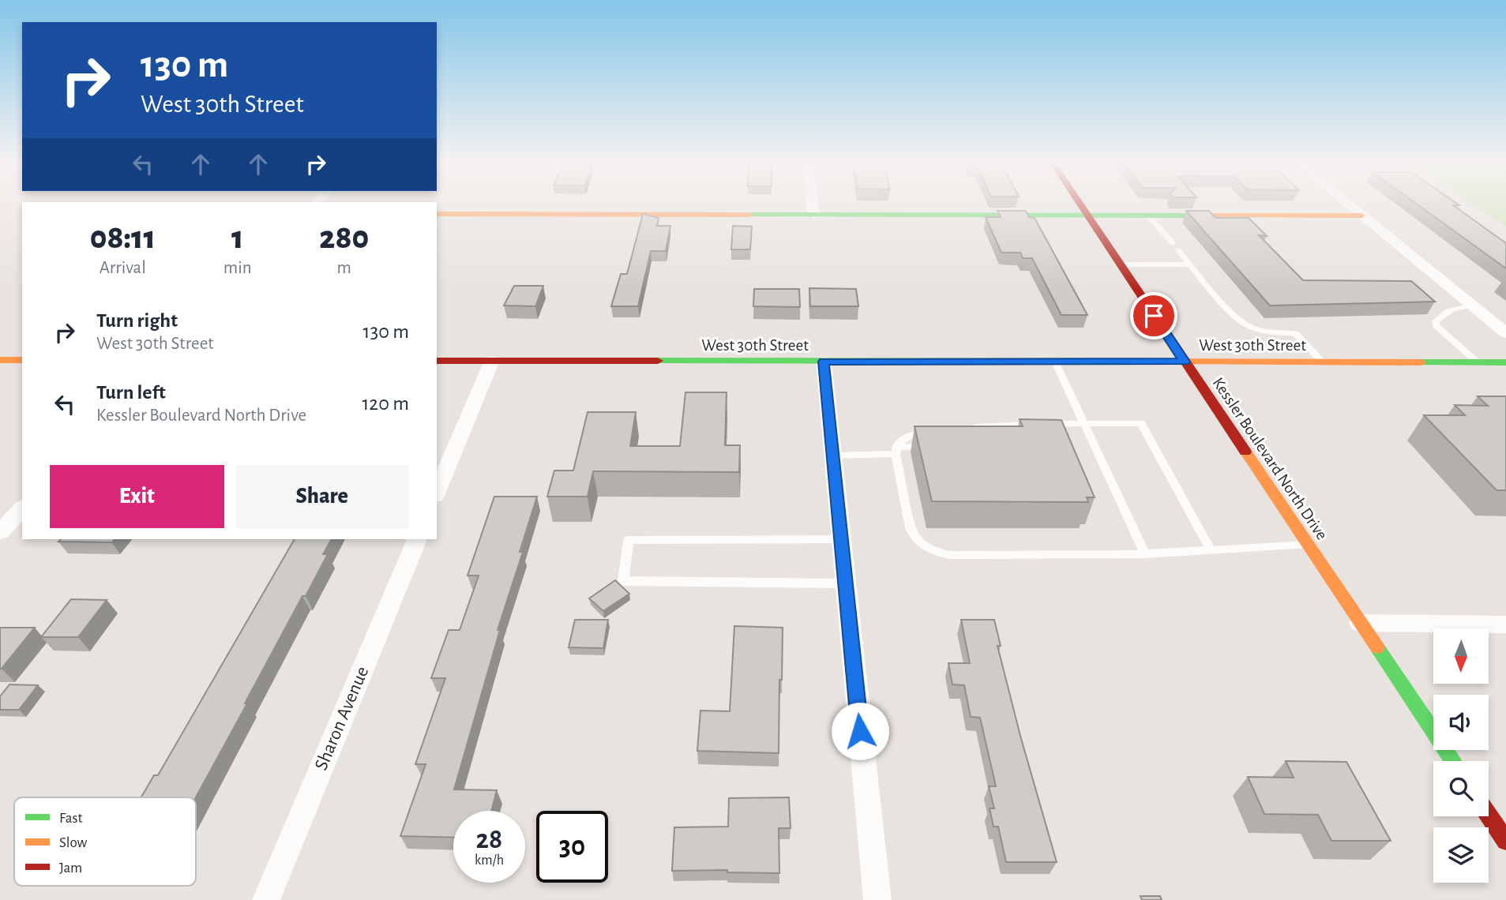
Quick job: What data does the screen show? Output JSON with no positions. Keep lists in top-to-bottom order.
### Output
{
  "streets": {
    "main road": ["West 30th Street", "Kessler Boulevard North Drive"],
    "street": ["Sharon Avenue"]
  },
  "crossings": [
    ["West 30th Street", "Kessler Boulevard North Drive"]
  ],
  "legend": ["Fast", "Slow", "Jam"],
  "north": "bottom",
  "page": {
    "turn": ["130 m", "West 30th Street"],
    "eta": [
      "08:11",
      "Arrival",
      "1",
      "min",
      "280",
      "m"
    ],
    "list": [
      {
        "name": "Turn right",
        "note": "West 30th Street",
        "value": "130 m"
      },
      {
        "name": "Turn left",
        "note": "Kessler Boulevard North Drive",
        "value": "120 m"
      }
    ],
    "buttons": ["Exit", "Share"],
    "speed": "28 km/h",
    "limit": "30"
  }
}
